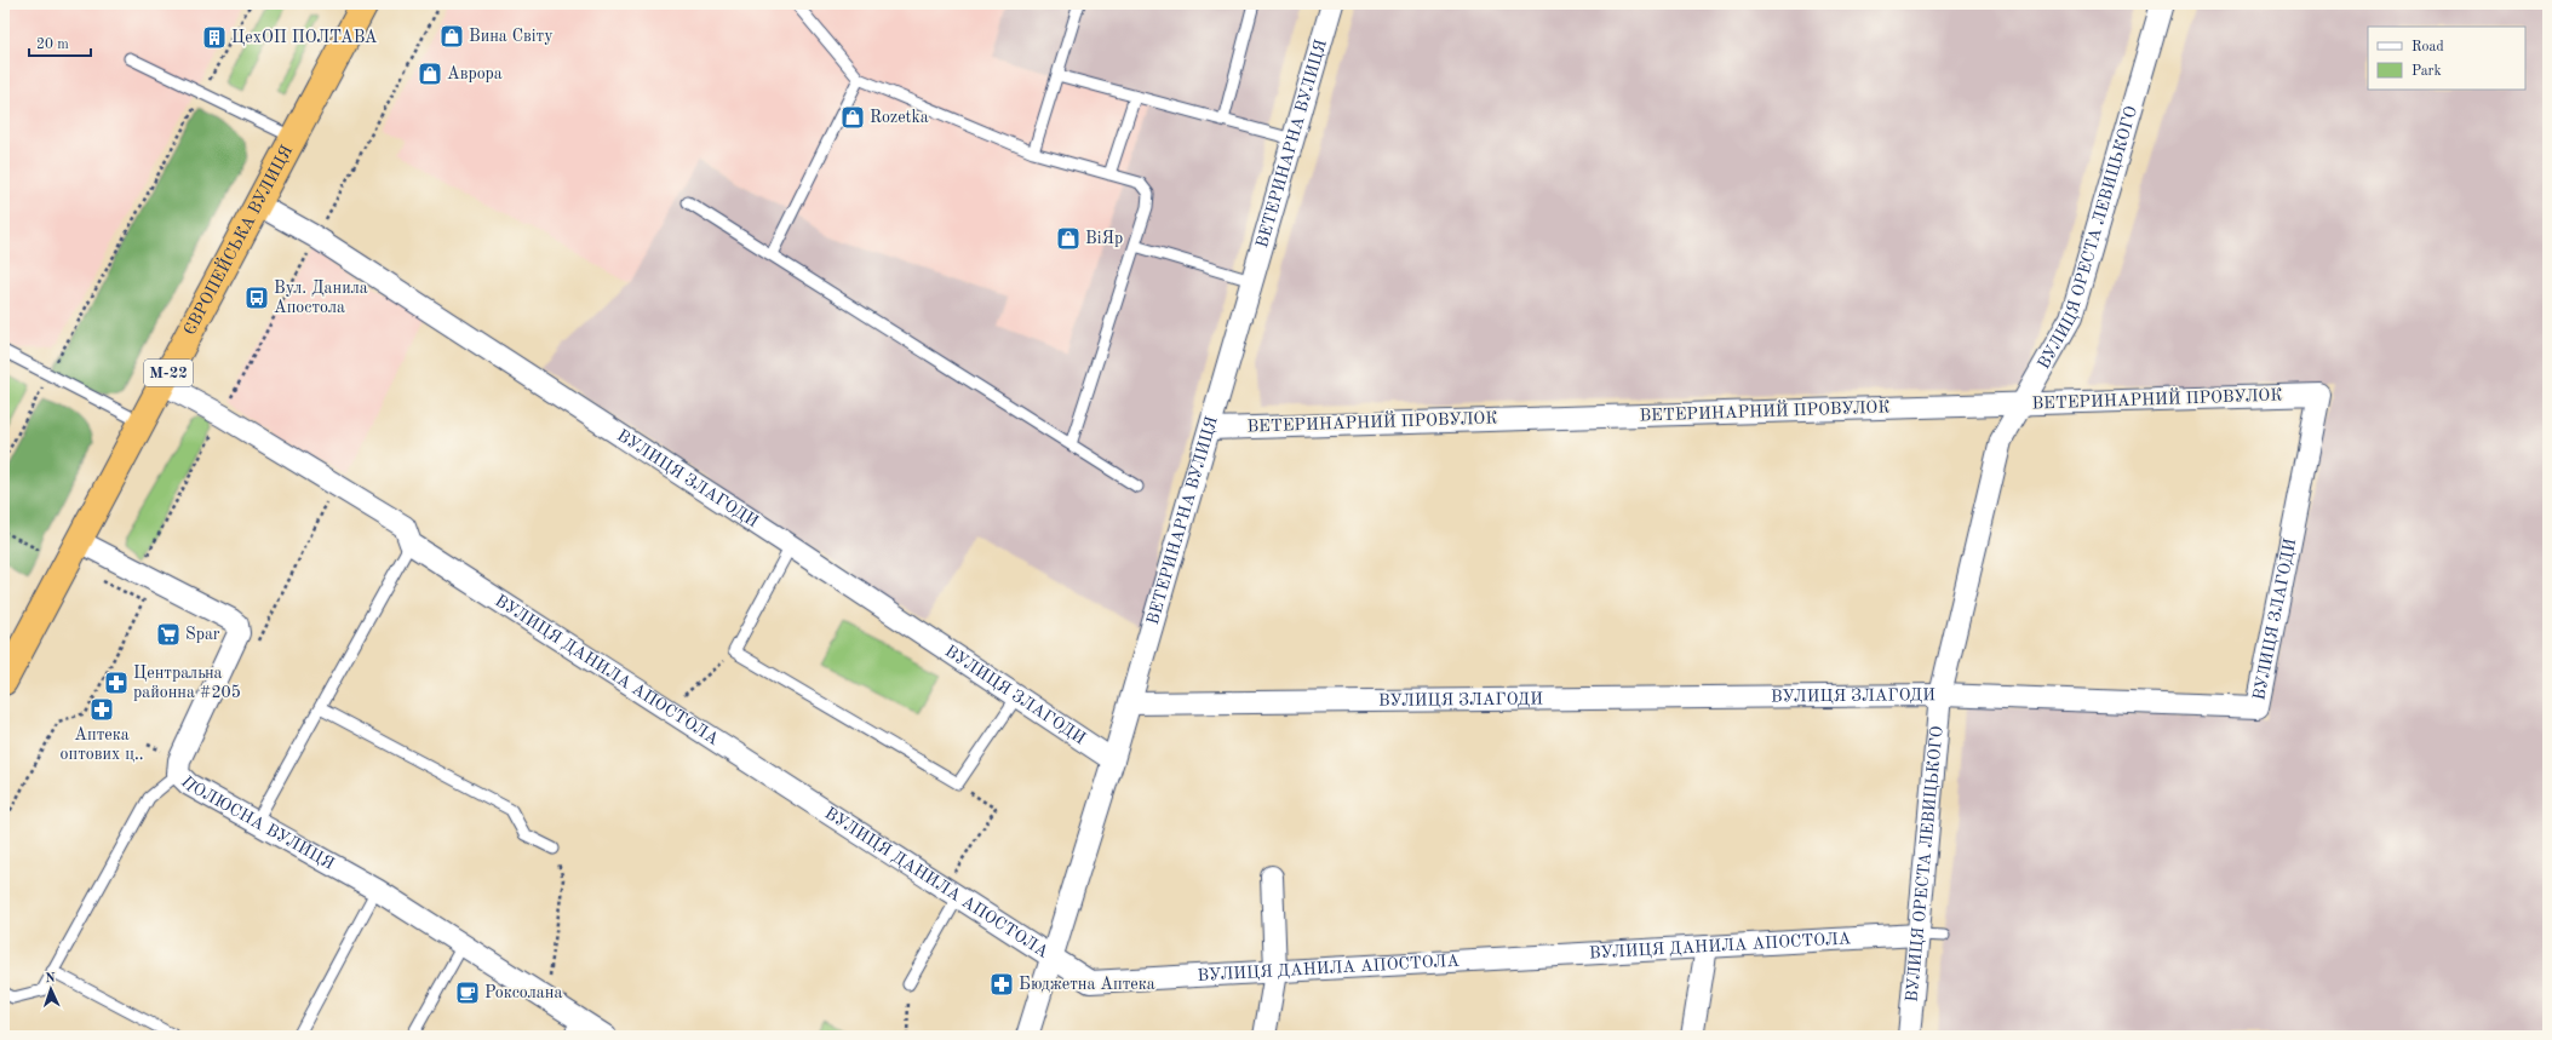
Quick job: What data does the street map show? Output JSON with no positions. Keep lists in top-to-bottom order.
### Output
{
  "streets": {
    "highway": ["ЄВРОПЕЙСЬКА ВУЛИЦЯ", "М-22"],
    "street": [
      "ВЕТЕРИНАРНА ВУЛИЦЯ",
      "ВУЛИЦЯ ОРЕСТА ЛЕВИЦЬКОГО",
      "ВЕТЕРИНАРНИЙ ПРОВУЛОК",
      "ВУЛИЦЯ ЗЛАГОДИ",
      "ВУЛИЦЯ ДАНИЛА АПОСТОЛА",
      "ПОЛЮСНА ВУЛИЦЯ"
    ]
  },
  "crossings": [
    ["ВЕТЕРИНАРНА ВУЛИЦЯ", "ВЕТЕРИНАРНИЙ ПРОВУЛОК"],
    ["ВЕТЕРИНАРНА ВУЛИЦЯ", "ВУЛИЦЯ ЗЛАГОДИ"],
    ["ВЕТЕРИНАРНА ВУЛИЦЯ", "ВУЛИЦЯ ДАНИЛА АПОСТОЛА"],
    ["ВУЛИЦЯ ОРЕСТА ЛЕВИЦЬКОГО", "ВЕТЕРИНАРНИЙ ПРОВУЛОК"],
    ["ВУЛИЦЯ ОРЕСТА ЛЕВИЦЬКОГО", "ВУЛИЦЯ ЗЛАГОДИ"],
    ["ВУЛИЦЯ ОРЕСТА ЛЕВИЦЬКОГО", "ВУЛИЦЯ ДАНИЛА АПОСТОЛА"],
    ["ЄВРОПЕЙСЬКА ВУЛИЦЯ", "ВУЛИЦЯ ЗЛАГОДИ"],
    ["ЄВРОПЕЙСЬКА ВУЛИЦЯ", "ВУЛИЦЯ ДАНИЛА АПОСТОЛА"],
    ["ЄВРОПЕЙСЬКА ВУЛИЦЯ", "ПОЛЮСНА ВУЛИЦЯ"],
    ["ВЕТЕРИНАРНИЙ ПРОВУЛОК", "ВУЛИЦЯ ЗЛАГОДИ"]
  ],
  "places": {
    "shop": [
      "Вина Світу",
      "Аврора",
      "Rozetka",
      "ВіЯр"
    ],
    "building": ["ЦехОП ПОЛТАВА"],
    "bus stop": ["Вул. Данила Апостола"],
    "supermarket": ["Spar"],
    "pharmacy": ["Центральна районна #205", "Аптека оптових ц‥", "Бюджетна Аптека"],
    "cafe": ["Роксолана"]
  },
  "legend": ["Road", "Park"],
  "scale_bar": "20 m",
  "north": "top"
}
